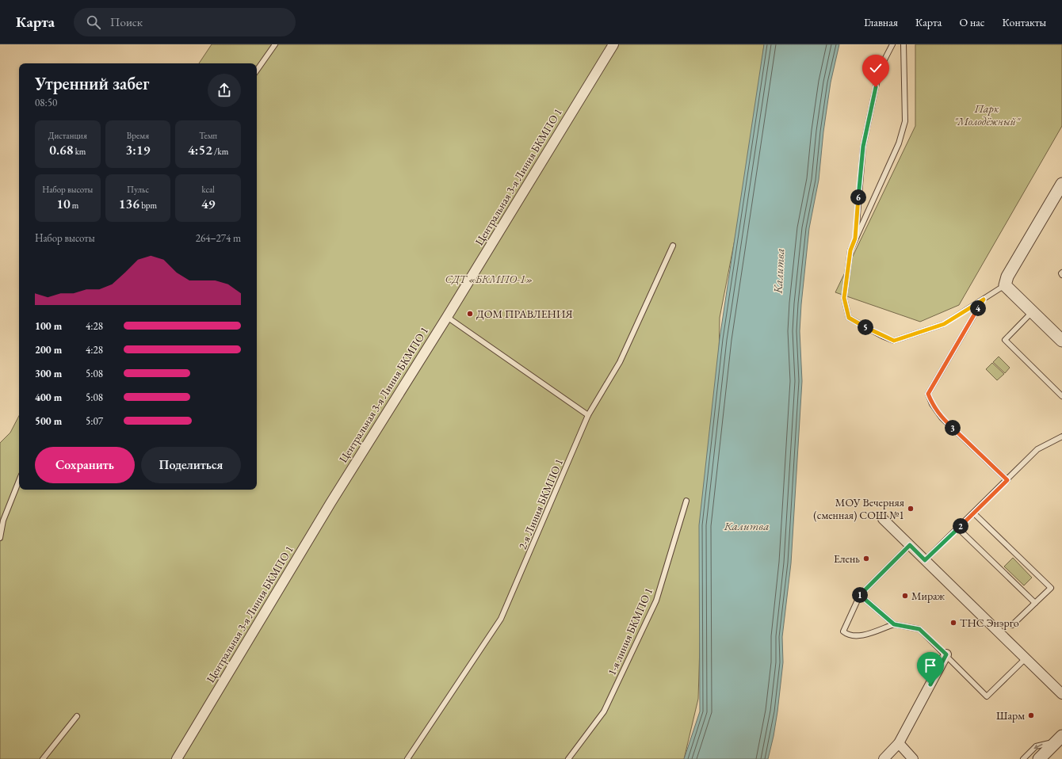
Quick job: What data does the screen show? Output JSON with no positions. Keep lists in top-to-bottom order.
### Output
{
  "streets": {
    "street": ["Центральная 3-я Линия БКМПО 1"],
    "lane": ["2-я Линия БКМПО 1", "1-я линия БКМПО 1"]
  },
  "water": ["Калитва"],
  "parks": ["Парк \"Молодёжный\"", "СДТ «БКМПО-1»"],
  "places": [
    "ДОМ ПРАВЛЕНИЯ",
    "МОУ Вечерняя (сменная) СОШ №1",
    "Елень",
    "Мираж",
    "ТНС Энэрго",
    "Шарм"
  ],
  "page": {
    "header": "Карта",
    "search": "Поиск",
    "nav": [
      "Главная",
      "Карта",
      "О нас",
      "Контакты"
    ],
    "heading": ["Утренний забег", "08:50"],
    "stats": [
      ["Дистанция", "0.68 km"],
      ["Время", "3:19"],
      ["Темп", "4:52 /km"],
      ["Набор высоты", "10 m"],
      ["Пульс", "136 bpm"],
      ["kcal", "49"]
    ],
    "pins": [
      "6",
      "4",
      "5",
      "3",
      "2",
      "1"
    ],
    "chart": ["Набор высоты", "264–274 m"],
    "list": [
      {
        "name": "100 m",
        "note": "4:28"
      },
      {
        "name": "200 m",
        "note": "4:28"
      },
      {
        "name": "300 m",
        "note": "5:08"
      },
      {
        "name": "400 m",
        "note": "5:08"
      },
      {
        "name": "500 m",
        "note": "5:07"
      }
    ],
    "buttons": ["Сохранить", "Поделиться"]
  }
}
